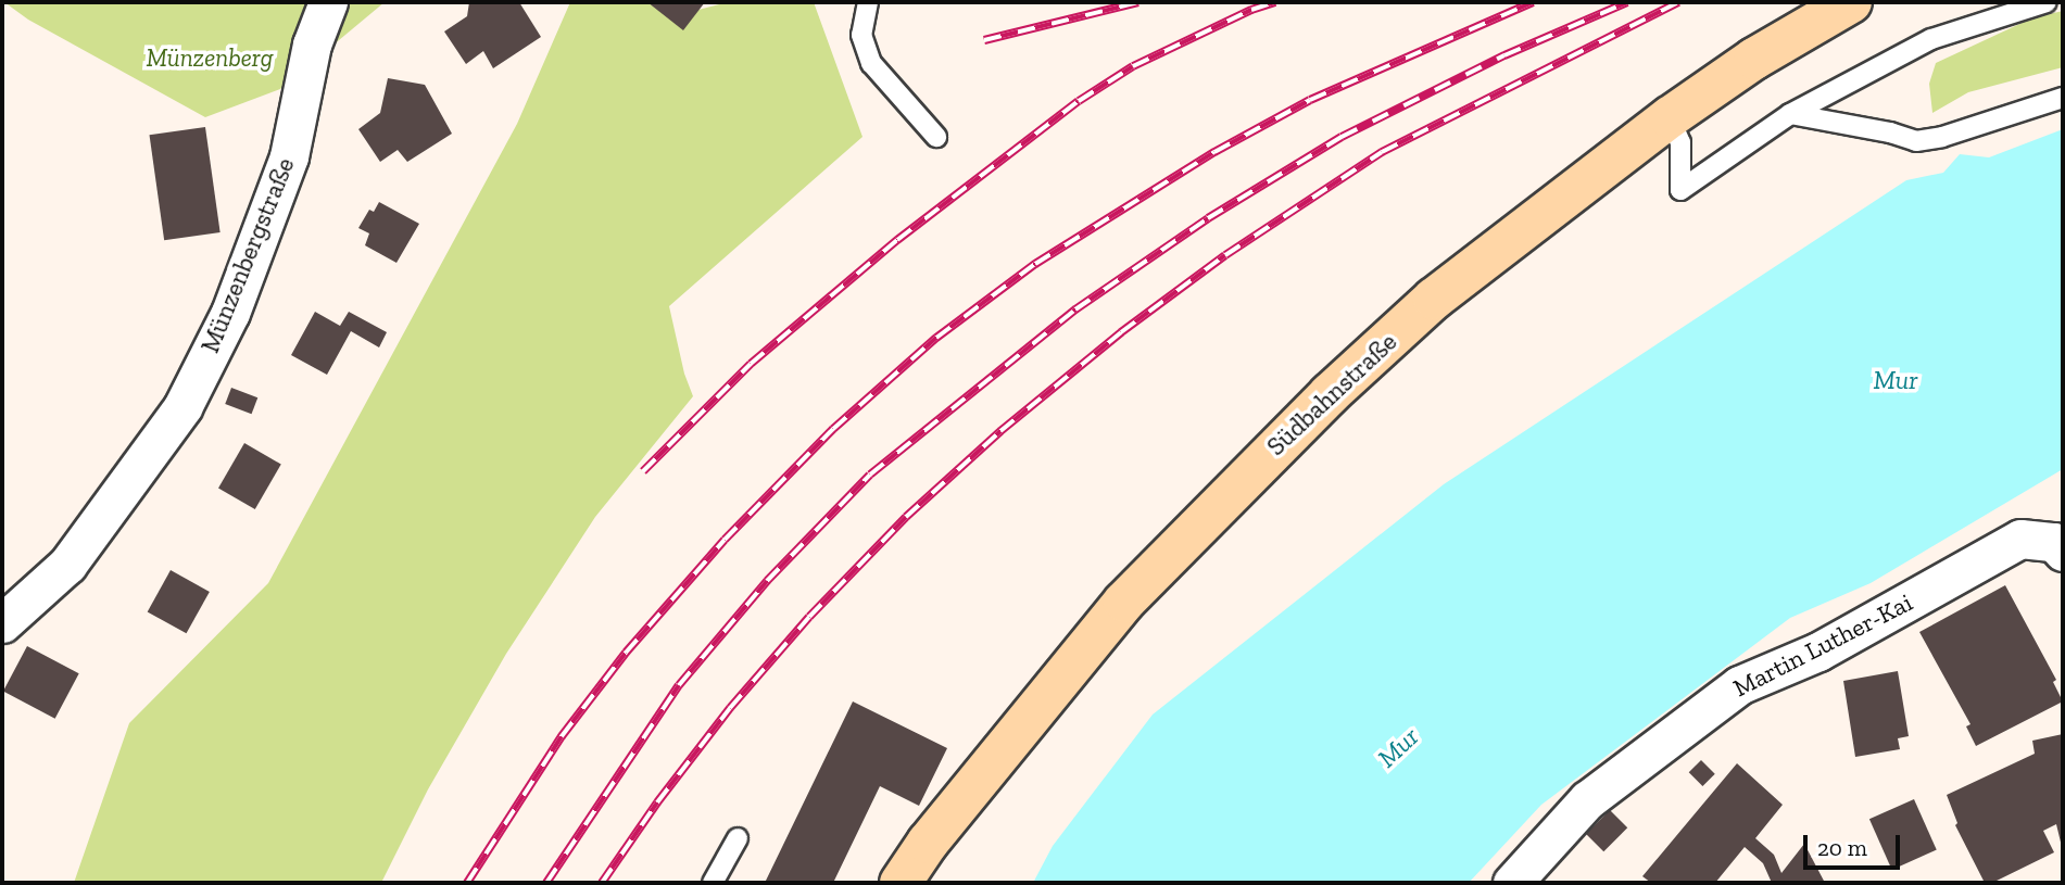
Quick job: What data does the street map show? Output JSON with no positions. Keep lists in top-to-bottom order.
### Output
{
  "streets": {
    "main road": ["Südbahnstraße"],
    "street": ["Münzenbergstraße", "Martin Luther-Kai"]
  },
  "water": ["Mur"],
  "parks": ["Münzenberg"],
  "scale_bar": "20 m"
}
